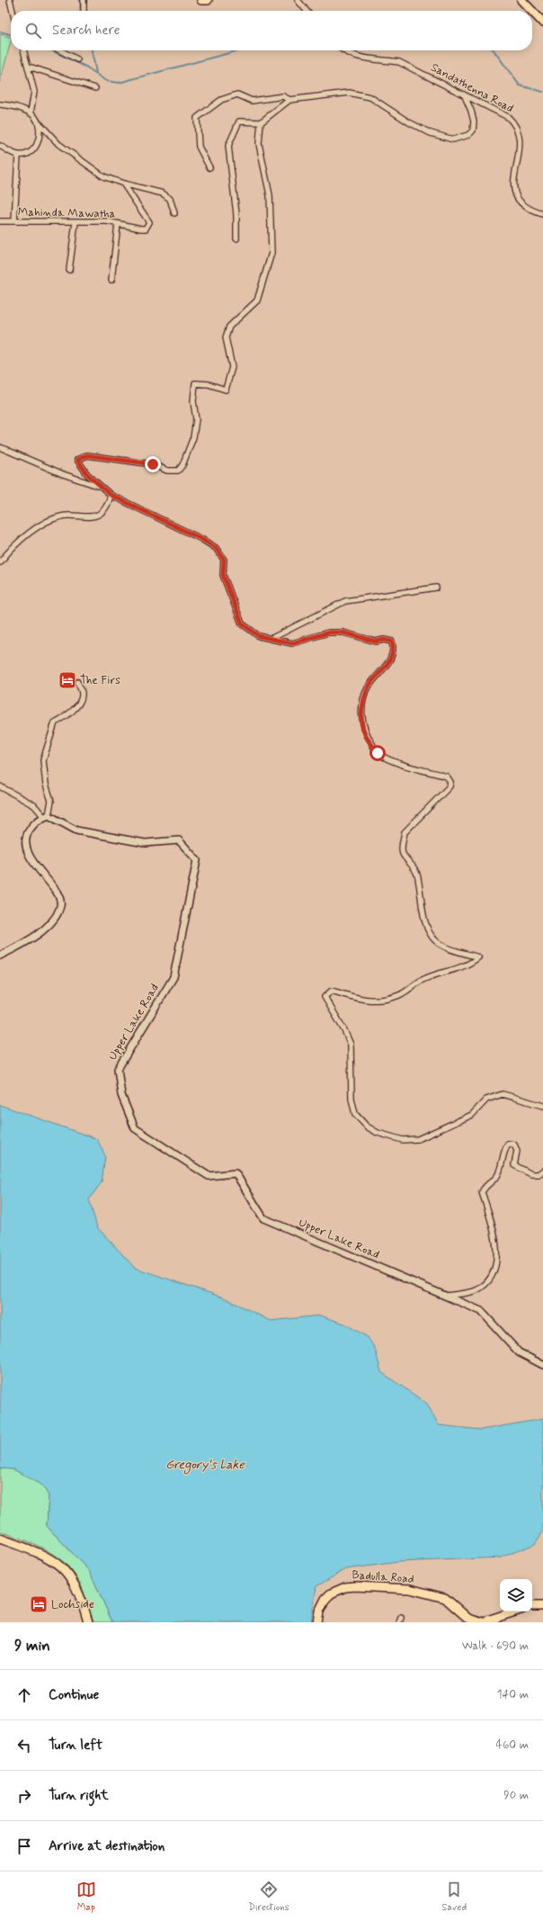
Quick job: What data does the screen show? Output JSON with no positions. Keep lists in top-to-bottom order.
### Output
{
  "streets": {
    "main road": ["Badulla Road"],
    "street": ["Sandathenna Road", "Mahinda Mawatha", "Upper Lake Road"]
  },
  "water": ["Gregory's Lake"],
  "places": {
    "hotel": ["The Firs", "Lochside"]
  },
  "page": {
    "search": "Search here",
    "heading": ["9 min", "Walk · 690 m"],
    "list": [
      ["Continue", "140 m"],
      ["Turn left", "460 m"],
      ["Turn right", "90 m"],
      "Arrive at destination"
    ],
    "nav": ["Map", "Directions", "Saved"]
  }
}
